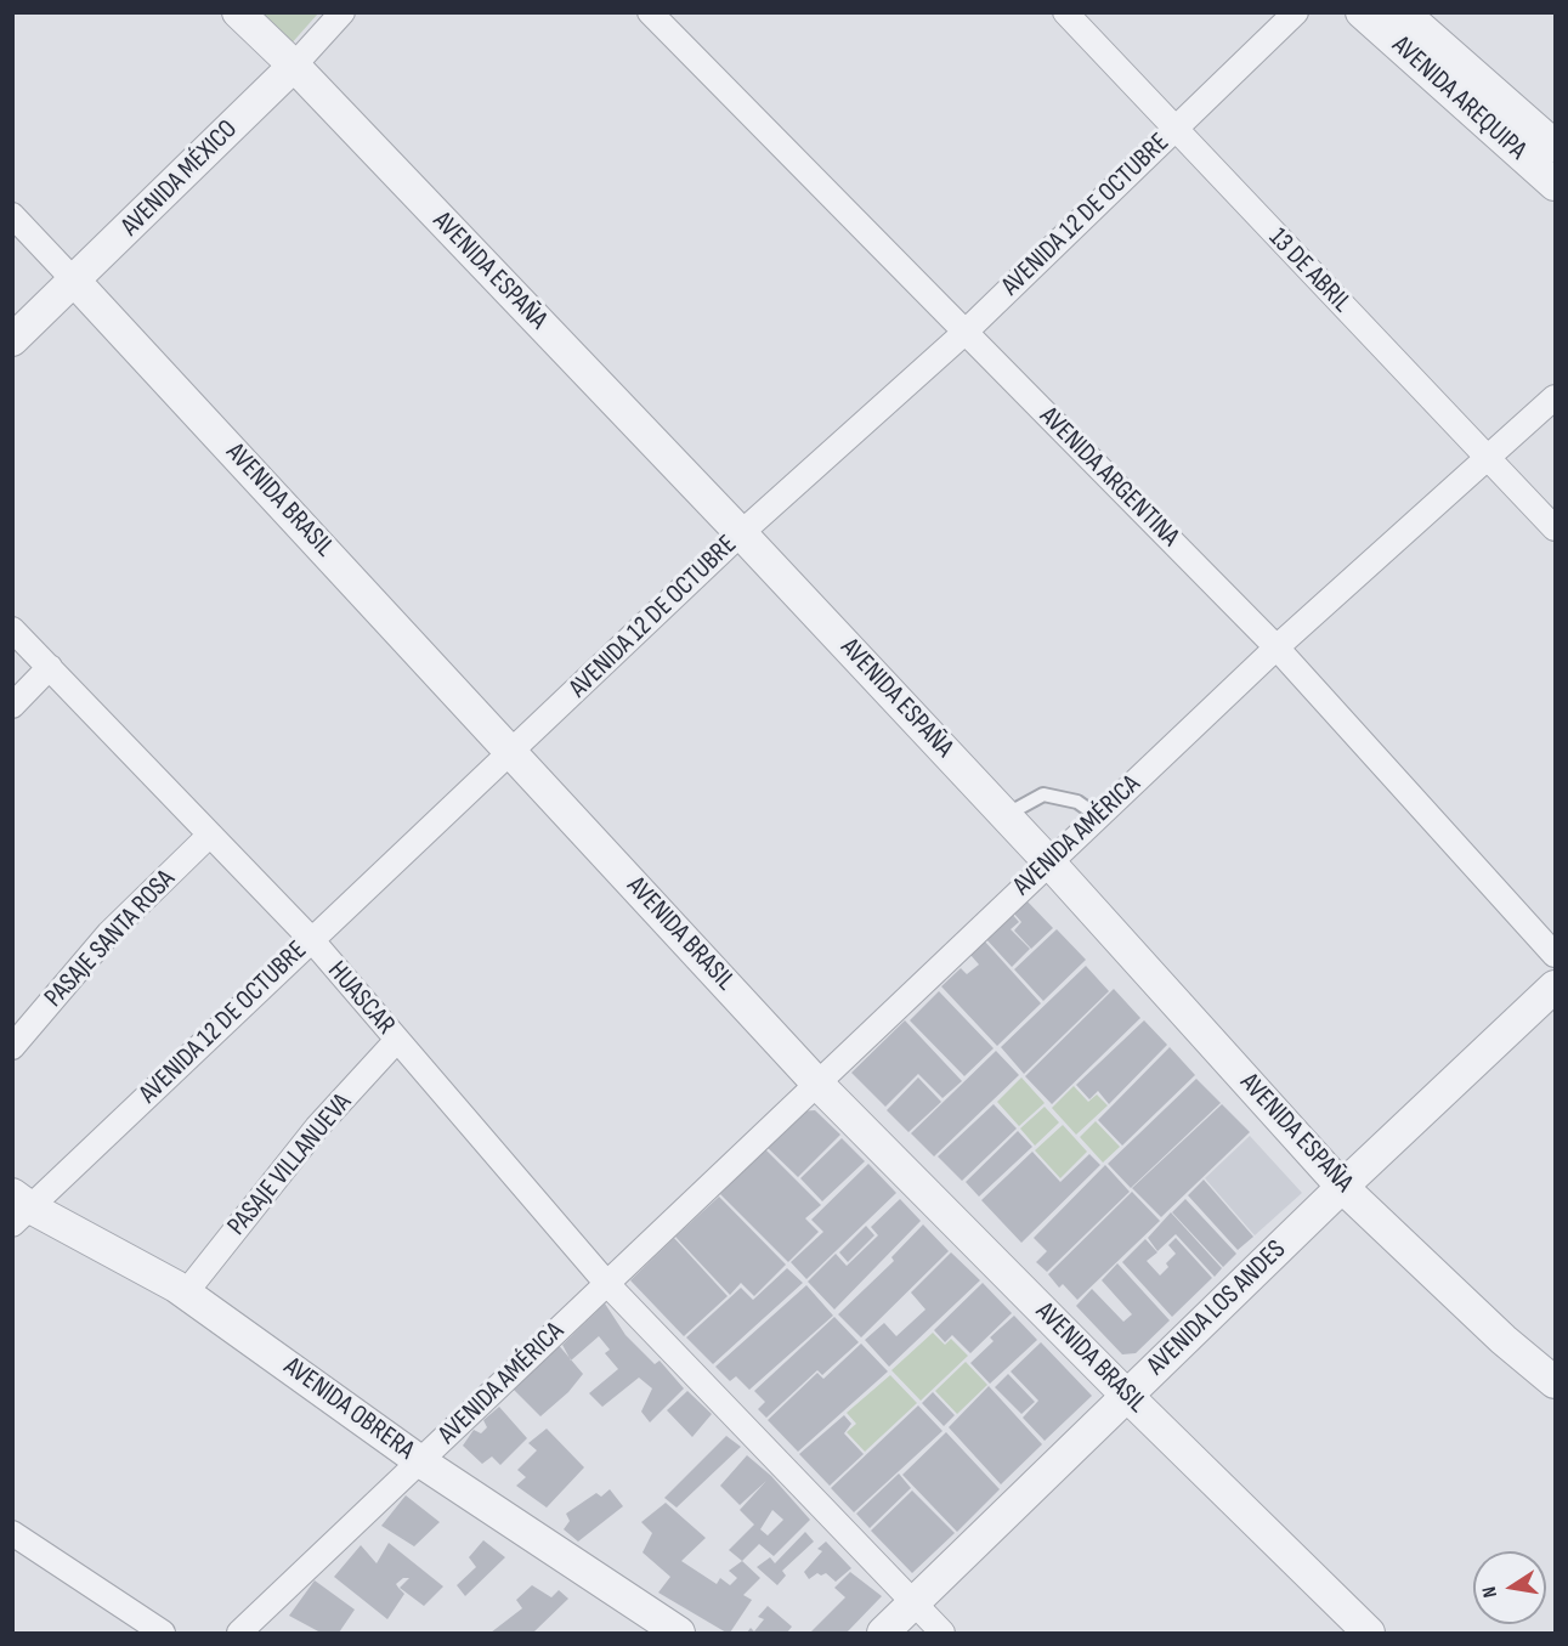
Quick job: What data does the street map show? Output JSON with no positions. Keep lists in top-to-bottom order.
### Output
{
  "streets": {
    "street": [
      "AVENIDA AREQUIPA",
      "AVENIDA MÉXICO",
      "AVENIDA 12 DE OCTUBRE",
      "AVENIDA ESPAÑA",
      "13 DE ABRIL",
      "AVENIDA ARGENTINA",
      "AVENIDA BRASIL",
      "AVENIDA AMÉRICA",
      "PASAJE SANTA ROSA",
      "HUASCAR",
      "PASAJE VILLANUEVA",
      "AVENIDA LOS ANDES",
      "AVENIDA OBRERA"
    ]
  },
  "crossings": [
    ["AVENIDA MÉXICO", "AVENIDA ESPAÑA"],
    ["AVENIDA MÉXICO", "AVENIDA BRASIL"],
    ["AVENIDA 12 DE OCTUBRE", "AVENIDA ESPAÑA"],
    ["AVENIDA 12 DE OCTUBRE", "13 DE ABRIL"],
    ["AVENIDA 12 DE OCTUBRE", "AVENIDA ARGENTINA"],
    ["AVENIDA 12 DE OCTUBRE", "AVENIDA BRASIL"],
    ["AVENIDA 12 DE OCTUBRE", "HUASCAR"],
    ["AVENIDA 12 DE OCTUBRE", "AVENIDA OBRERA"],
    ["AVENIDA ESPAÑA", "AVENIDA AMÉRICA"],
    ["AVENIDA ESPAÑA", "AVENIDA LOS ANDES"],
    ["13 DE ABRIL", "AVENIDA AMÉRICA"],
    ["AVENIDA ARGENTINA", "AVENIDA AMÉRICA"],
    ["AVENIDA BRASIL", "AVENIDA AMÉRICA"],
    ["AVENIDA BRASIL", "AVENIDA LOS ANDES"],
    ["AVENIDA AMÉRICA", "HUASCAR"],
    ["AVENIDA AMÉRICA", "AVENIDA OBRERA"],
    ["PASAJE SANTA ROSA", "HUASCAR"],
    ["HUASCAR", "PASAJE VILLANUEVA"],
    ["PASAJE VILLANUEVA", "AVENIDA OBRERA"]
  ],
  "north": "left"
}
